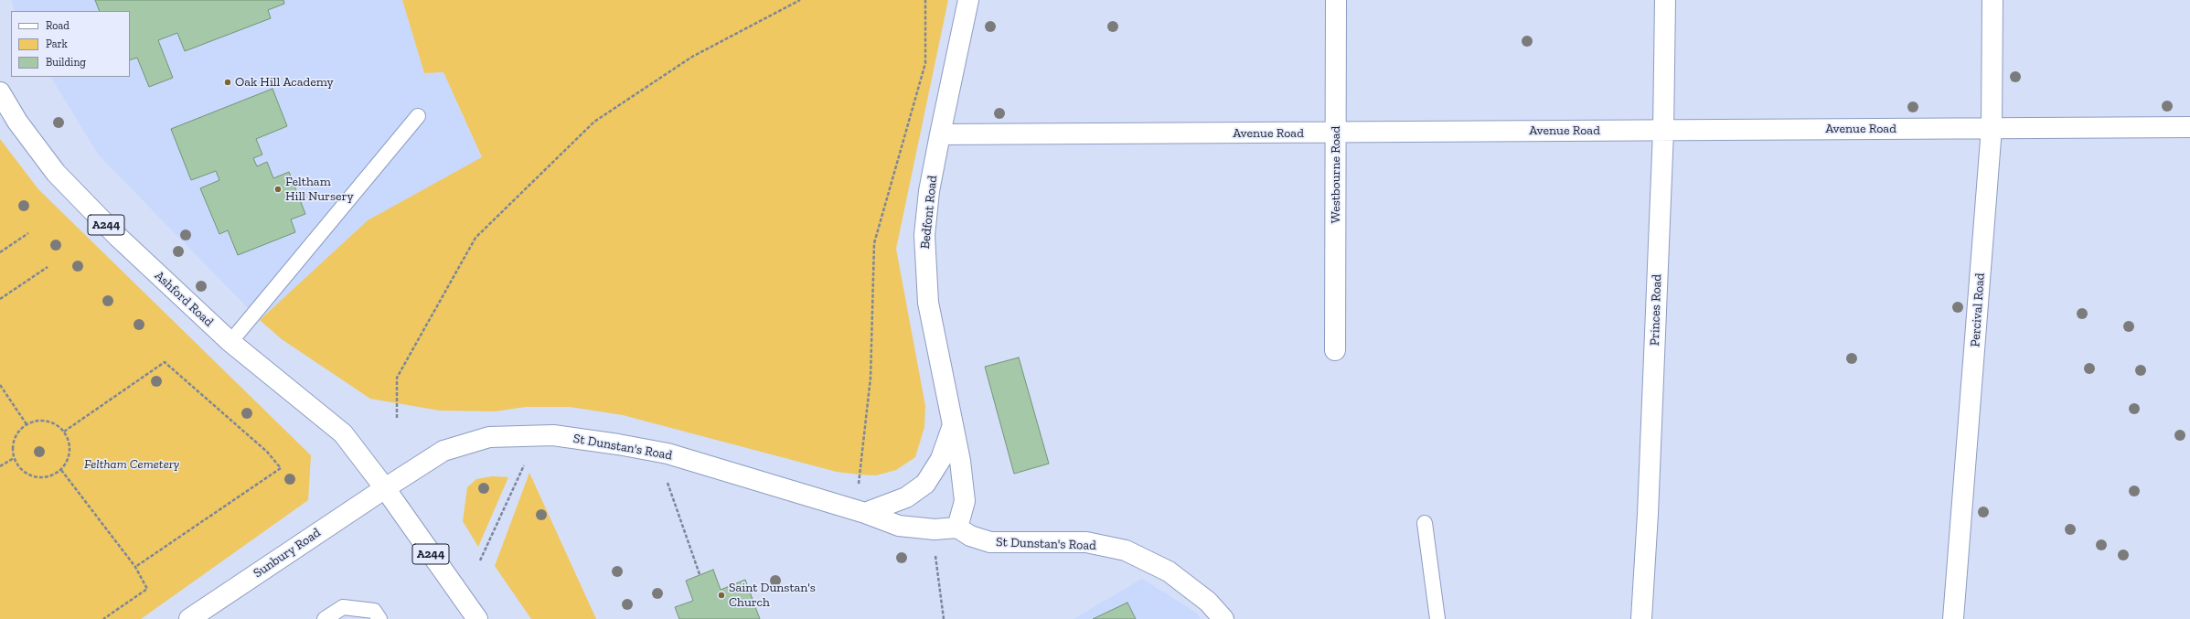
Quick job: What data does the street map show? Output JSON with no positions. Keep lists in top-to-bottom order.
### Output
{
  "streets": {
    "street": [
      "Avenue Road",
      "Westbourne Road",
      "Bedfont Road",
      "A244",
      "Ashford Road",
      "Princes Road",
      "Percival Road",
      "St Dunstan's Road",
      "Sunbury Road"
    ]
  },
  "crossings": [
    ["Avenue Road", "Westbourne Road"],
    ["Avenue Road", "Bedfont Road"],
    ["Avenue Road", "Princes Road"],
    ["Avenue Road", "Percival Road"],
    ["A244", "Ashford Road"],
    ["A244", "St Dunstan's Road"],
    ["A244", "Sunbury Road"],
    ["Ashford Road", "St Dunstan's Road"],
    ["Ashford Road", "Sunbury Road"],
    ["St Dunstan's Road", "Sunbury Road"]
  ],
  "parks": ["Feltham Cemetery"],
  "places": ["Oak Hill Academy", "Feltham Hill Nursery", "Saint Dunstan's Church"],
  "legend": ["Road", "Park", "Building"]
}
